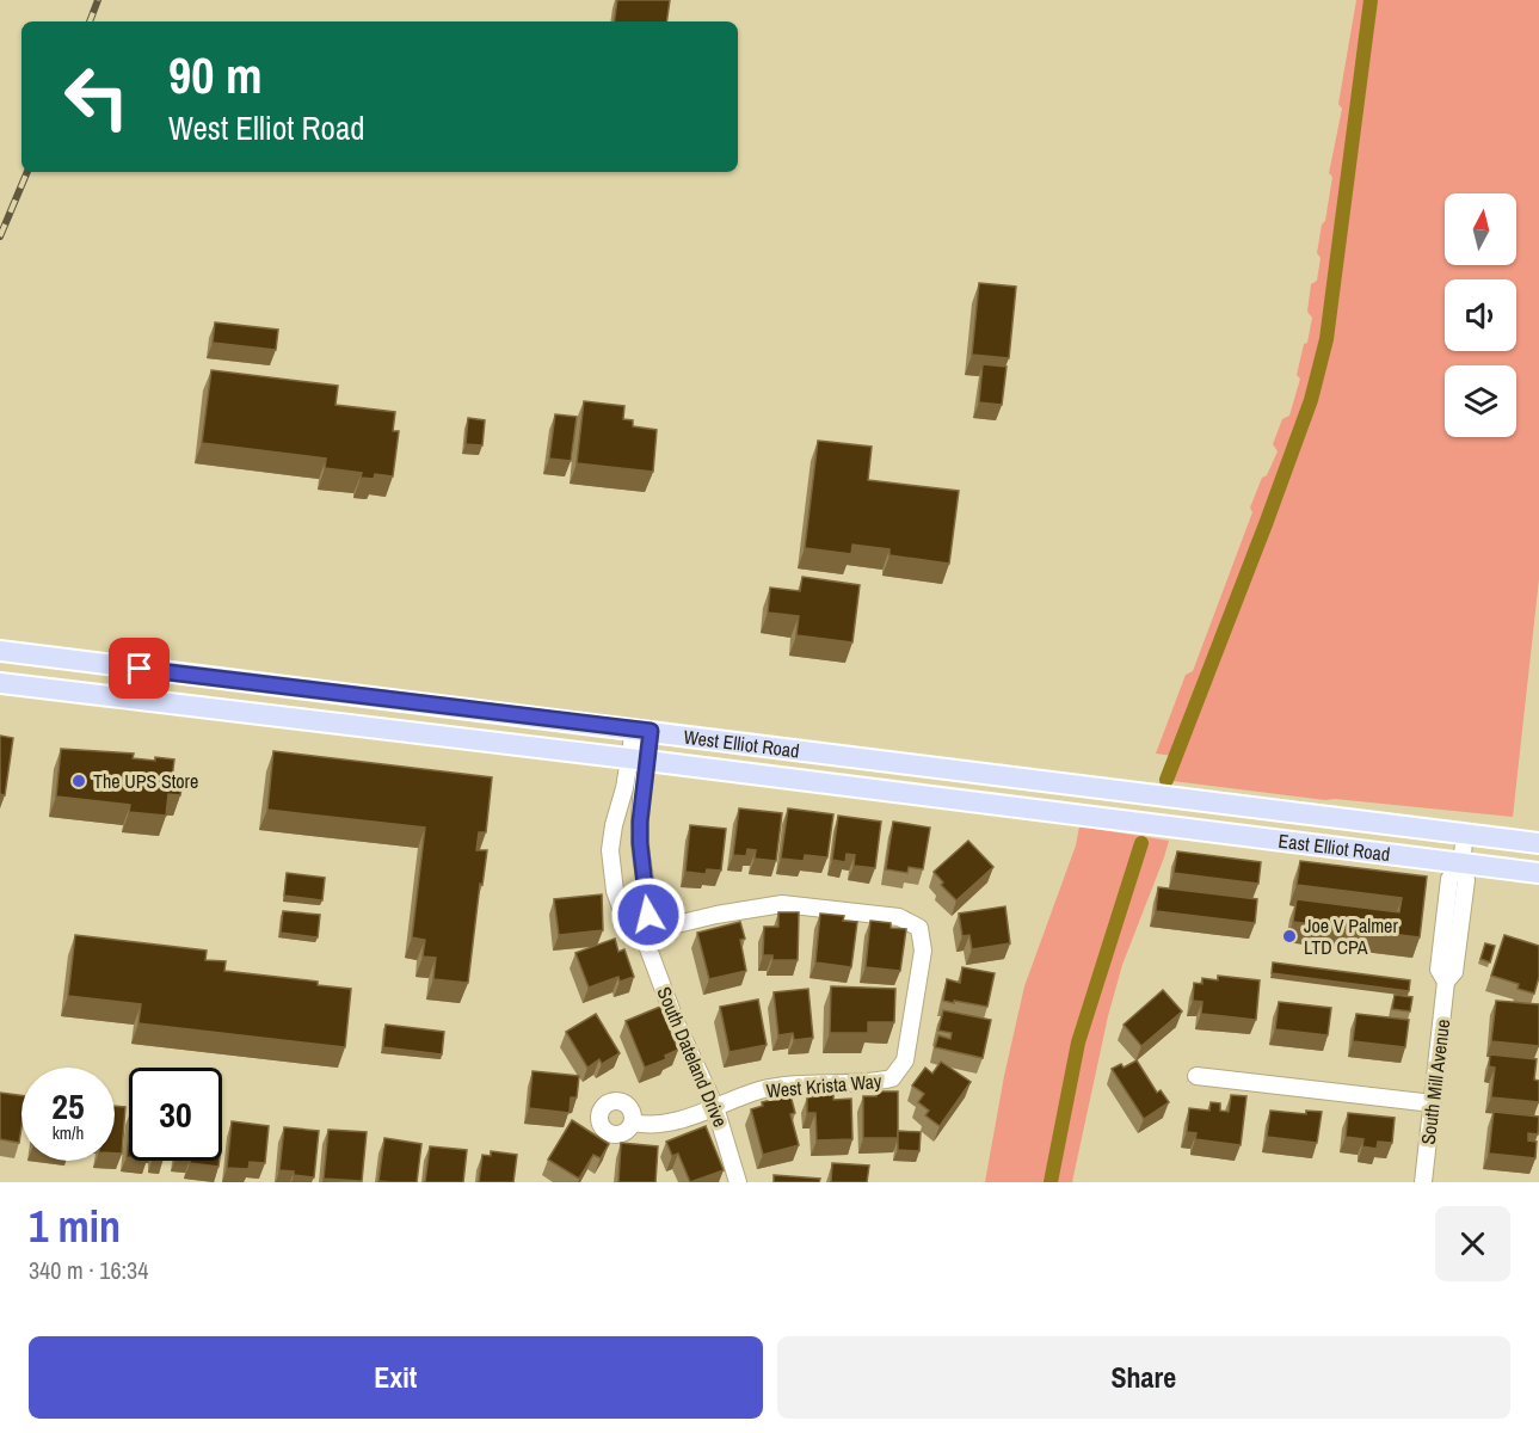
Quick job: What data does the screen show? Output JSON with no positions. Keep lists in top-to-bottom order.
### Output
{
  "streets": {
    "main road": ["West Elliot Road", "East Elliot Road"],
    "street": ["South Dateland Drive", "South Mill Avenue", "West Krista Way"]
  },
  "crossings": [
    ["West Elliot Road", "East Elliot Road"],
    ["West Elliot Road", "South Dateland Drive"],
    ["East Elliot Road", "South Mill Avenue"],
    ["South Dateland Drive", "West Krista Way"]
  ],
  "places": ["The UPS Store", "Joe V Palmer LTD CPA"],
  "north": "top",
  "page": {
    "turn": ["90 m", "West Elliot Road"],
    "speed": "25 km/h",
    "limit": "30",
    "heading": ["1 min", "340 m · 16:34"],
    "buttons": ["Exit", "Share"]
  }
}
